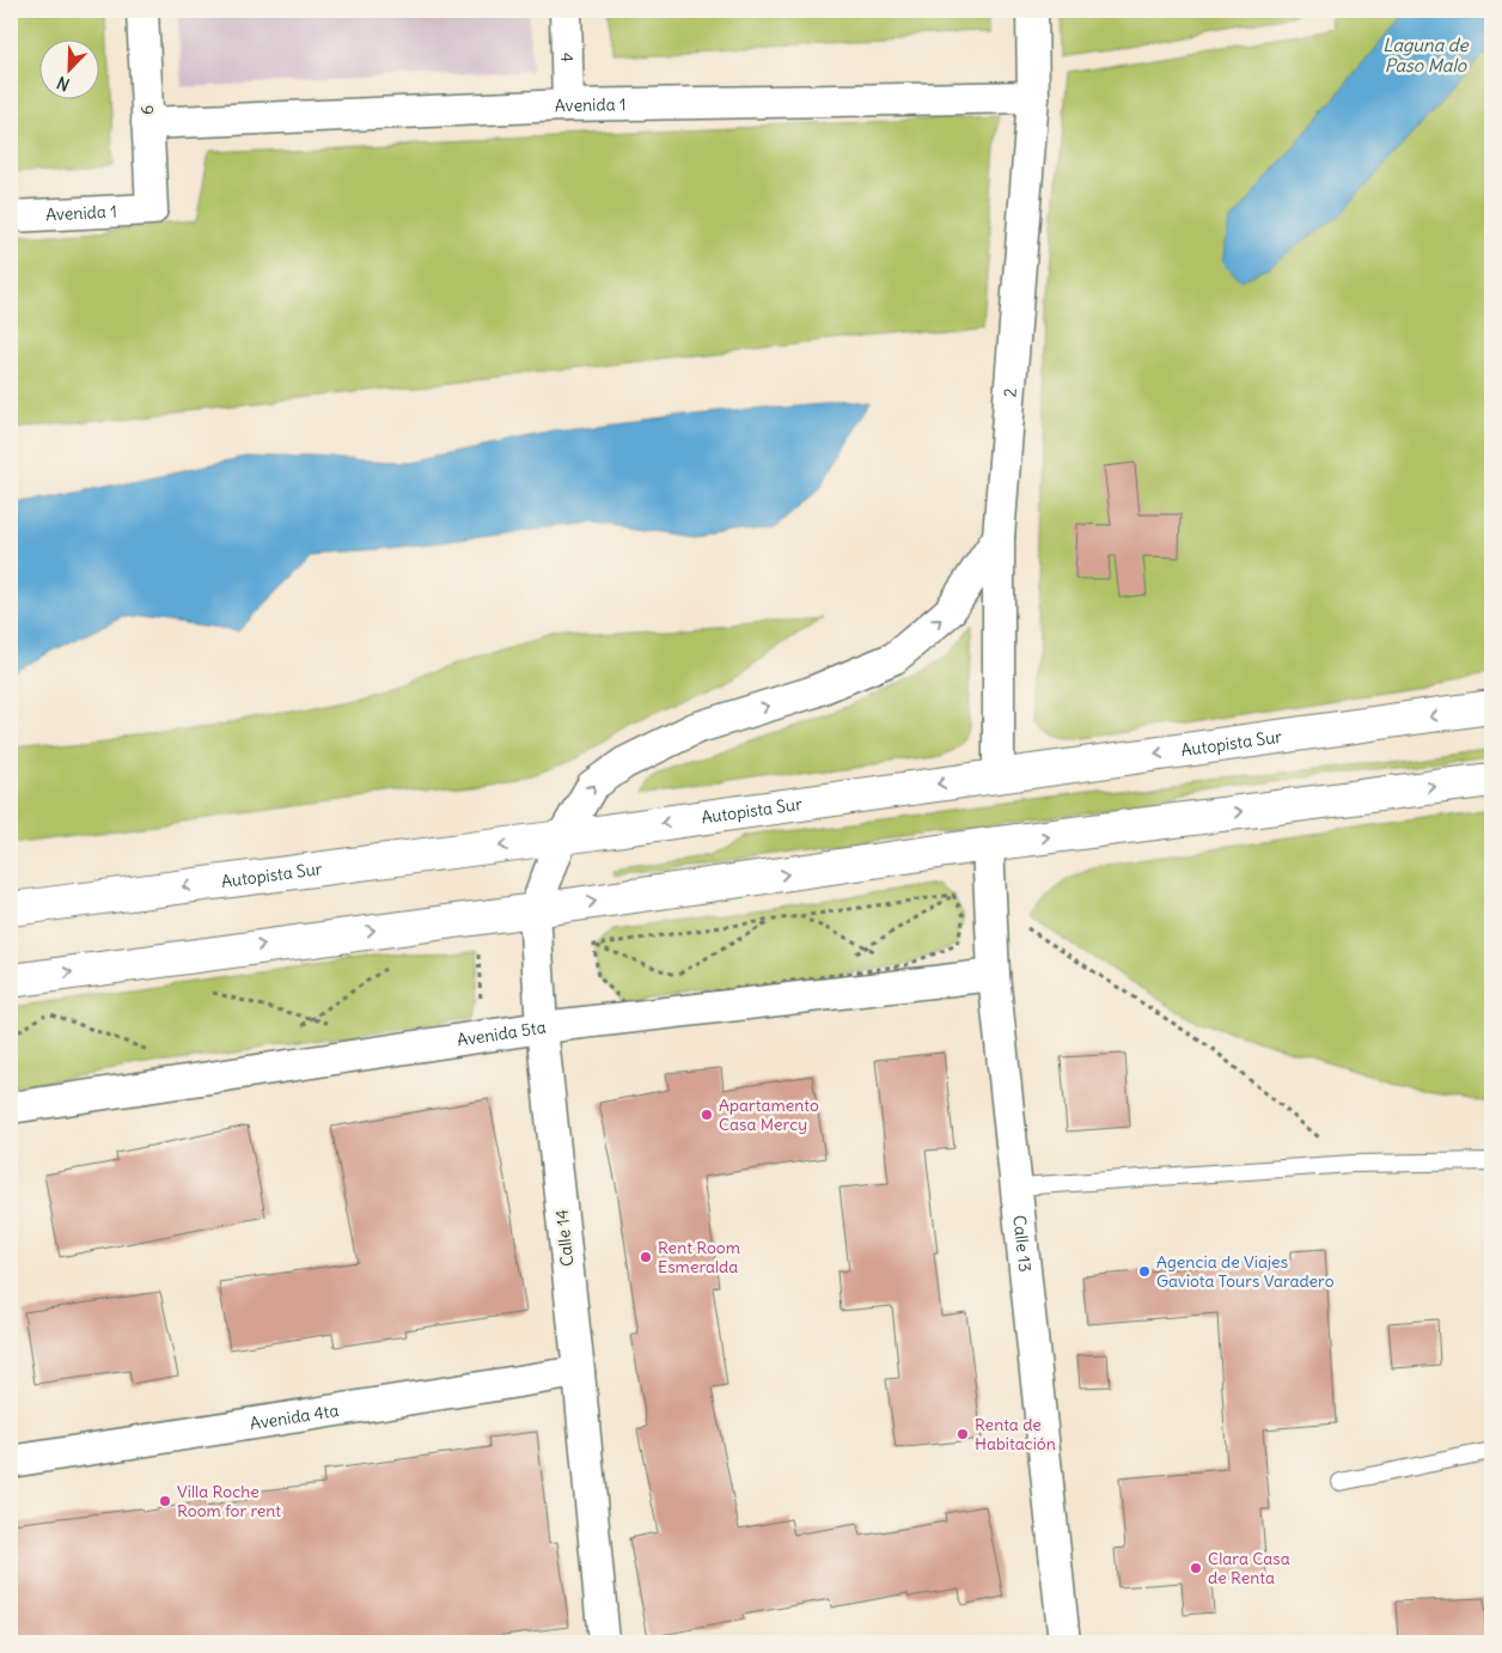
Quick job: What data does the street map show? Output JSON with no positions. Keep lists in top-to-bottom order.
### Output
{
  "streets": {
    "highway": ["Autopista Sur"],
    "street": [
      "4",
      "Avenida 1",
      "6",
      "2",
      "Avenida 5ta",
      "Calle 14",
      "Calle 13",
      "Avenida 4ta"
    ]
  },
  "crossings": [
    ["4", "Avenida 1"],
    ["Avenida 1", "6"],
    ["Avenida 1", "2"],
    ["2", "Autopista Sur"],
    ["2", "Calle 14"],
    ["Autopista Sur", "Calle 14"],
    ["Avenida 5ta", "Calle 14"],
    ["Avenida 5ta", "Calle 13"],
    ["Calle 14", "Avenida 4ta"]
  ],
  "one_way": ["Calle 14"],
  "water": ["Laguna de Paso Malo"],
  "places": [
    "Apartamento Casa Mercy",
    "Rent Room Esmeralda",
    "Agencia de Viajes Gaviota Tours Varadero",
    "Renta de Habitación",
    "Villa Roche Room for rent",
    "Clara Casa de Renta"
  ],
  "north": "bottom left"
}
